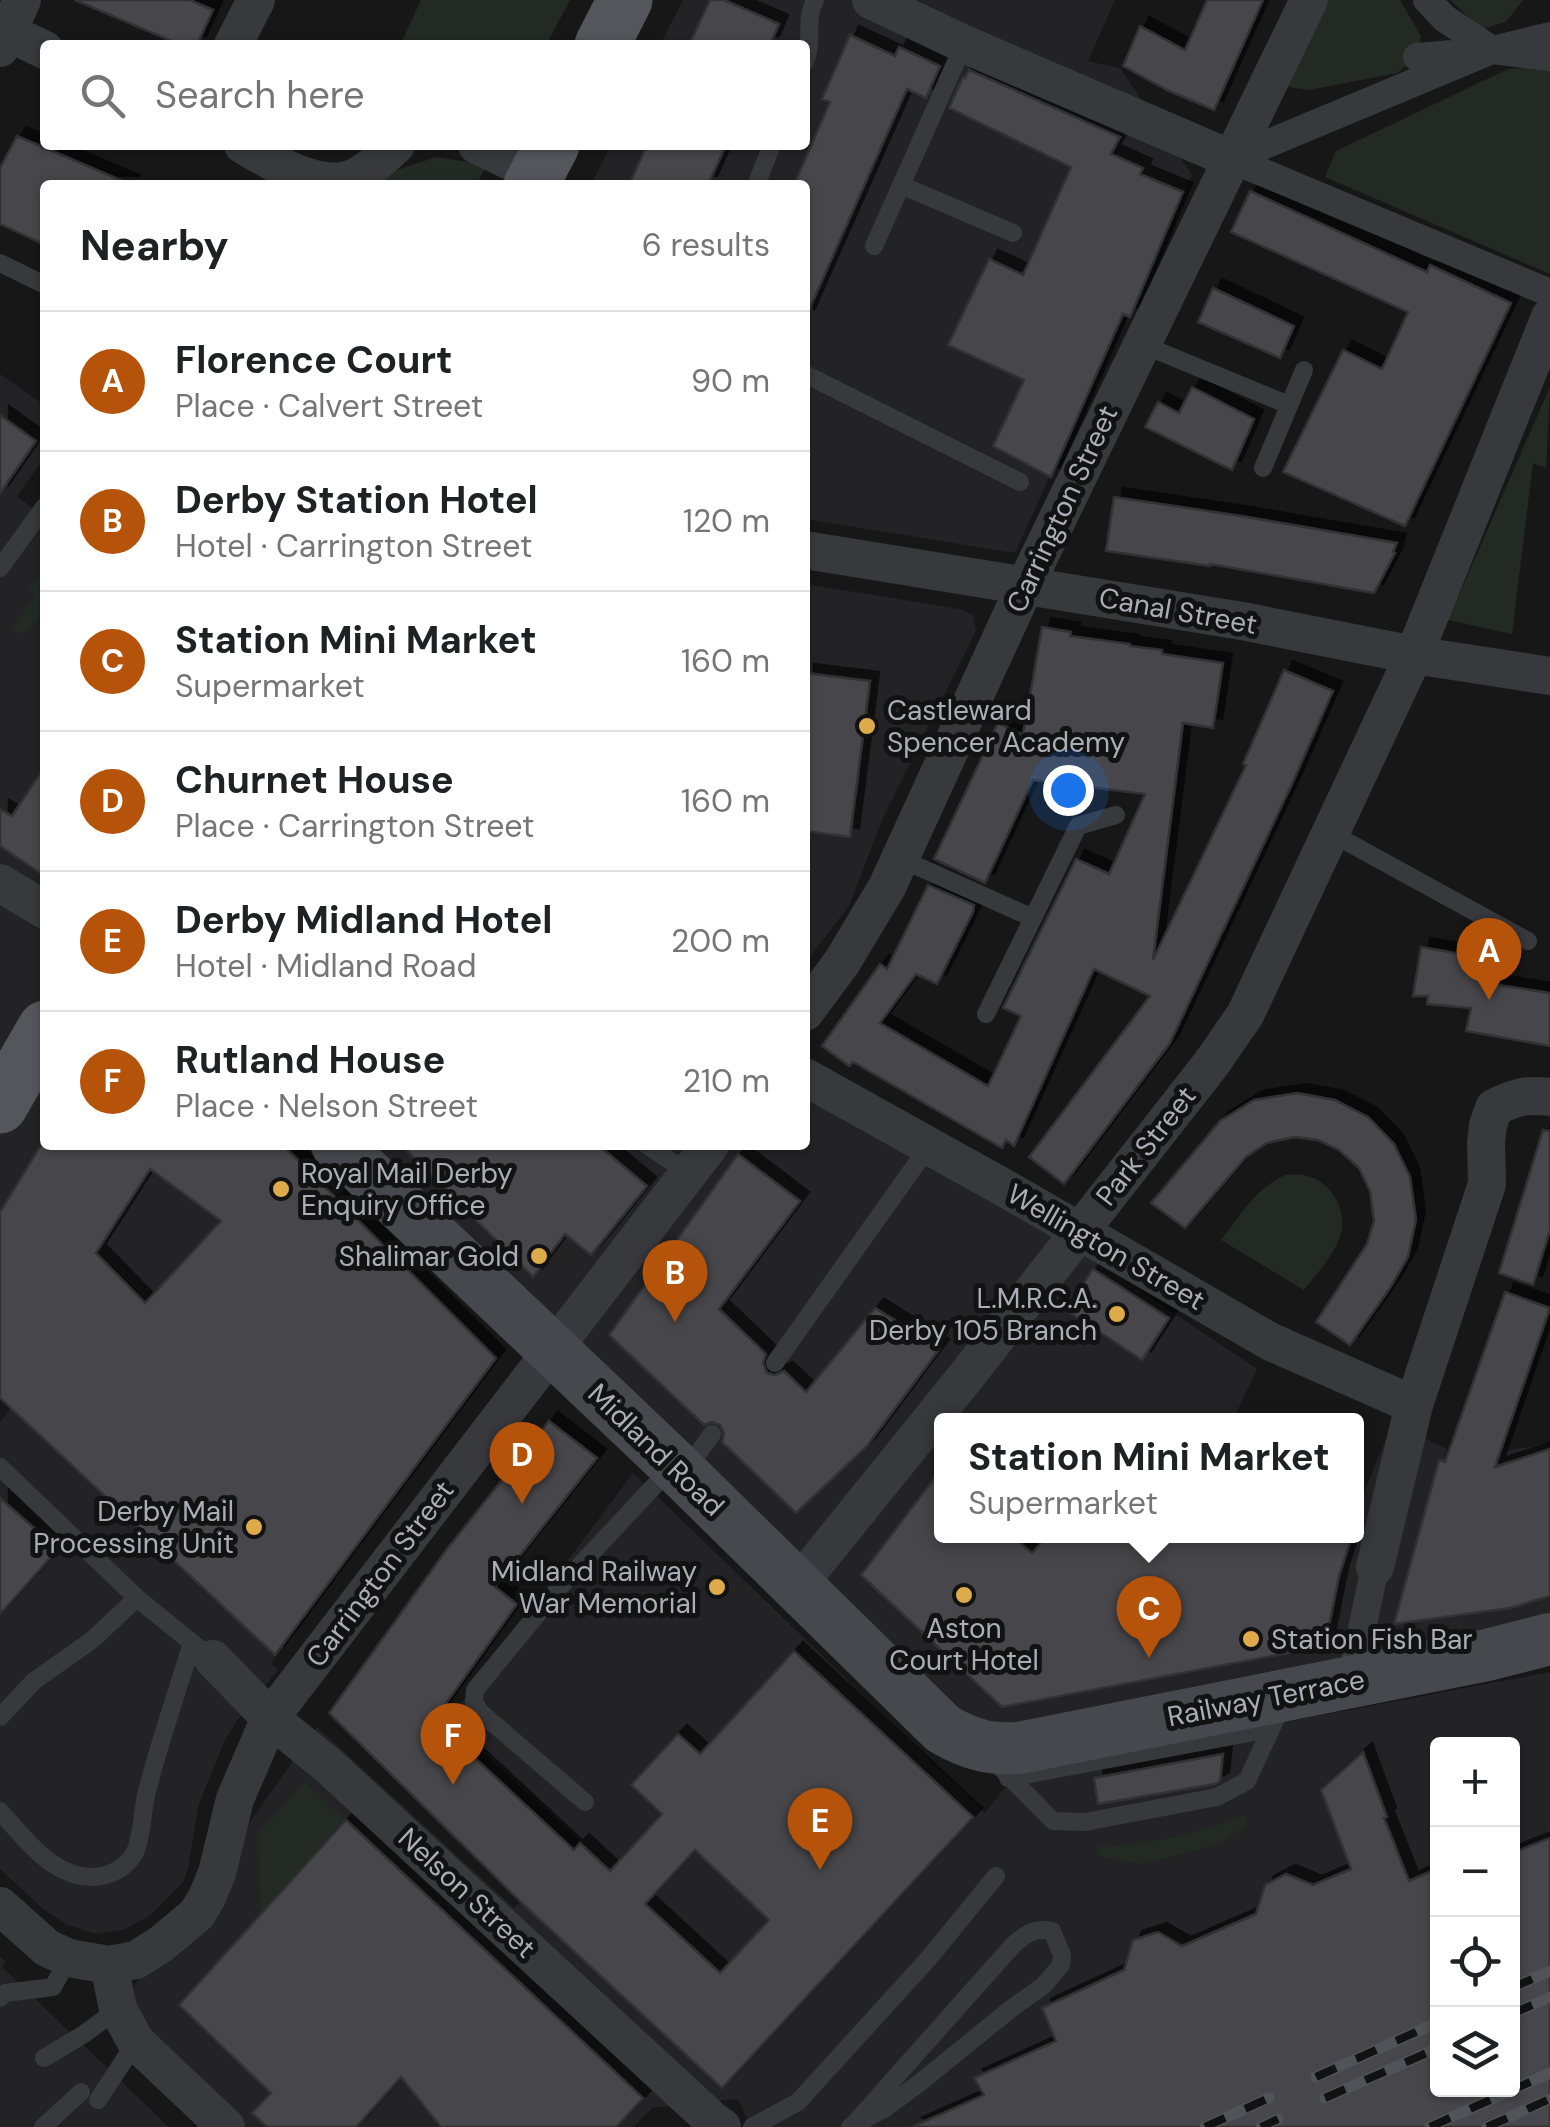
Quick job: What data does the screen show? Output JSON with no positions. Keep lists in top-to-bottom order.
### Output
{
  "streets": {
    "main road": ["Midland Road", "Railway Terrace"],
    "street": [
      "Carrington Street",
      "Canal Street",
      "Park Street",
      "Wellington Street",
      "Nelson Street"
    ]
  },
  "crossings": [
    ["Carrington Street", "Canal Street"],
    ["Carrington Street", "Midland Road"],
    ["Carrington Street", "Nelson Street"],
    ["Canal Street", "Park Street"],
    ["Park Street", "Wellington Street"],
    ["Park Street", "Midland Road"],
    ["Midland Road", "Railway Terrace"]
  ],
  "places": [
    "Castleward Spencer Academy",
    "Royal Mail Derby Enquiry Office",
    "Shalimar Gold",
    "L.M.R.C.A. Derby 105 Branch",
    "Derby Mail Processing Unit",
    "Midland Railway War Memorial",
    "Aston Court Hotel",
    "Station Fish Bar"
  ],
  "page": {
    "search": "Search here",
    "heading": ["Nearby", "6 results"],
    "list": [
      {
        "mark": "A",
        "name": "Florence Court",
        "note": "Place · Calvert Street",
        "value": "90 m"
      },
      {
        "mark": "B",
        "name": "Derby Station Hotel",
        "note": "Hotel · Carrington Street",
        "value": "120 m"
      },
      {
        "mark": "C",
        "name": "Station Mini Market",
        "note": "Supermarket",
        "value": "160 m"
      },
      {
        "mark": "D",
        "name": "Churnet House",
        "note": "Place · Carrington Street",
        "value": "160 m"
      },
      {
        "mark": "E",
        "name": "Derby Midland Hotel",
        "note": "Hotel · Midland Road",
        "value": "200 m"
      },
      {
        "mark": "F",
        "name": "Rutland House",
        "note": "Place · Nelson Street",
        "value": "210 m"
      }
    ],
    "pins": [
      "A",
      "B",
      "D",
      "C",
      "F",
      "E"
    ],
    "popup": ["Station Mini Market", "Supermarket"],
    "map_buttons": ["+", "−"]
  }
}
